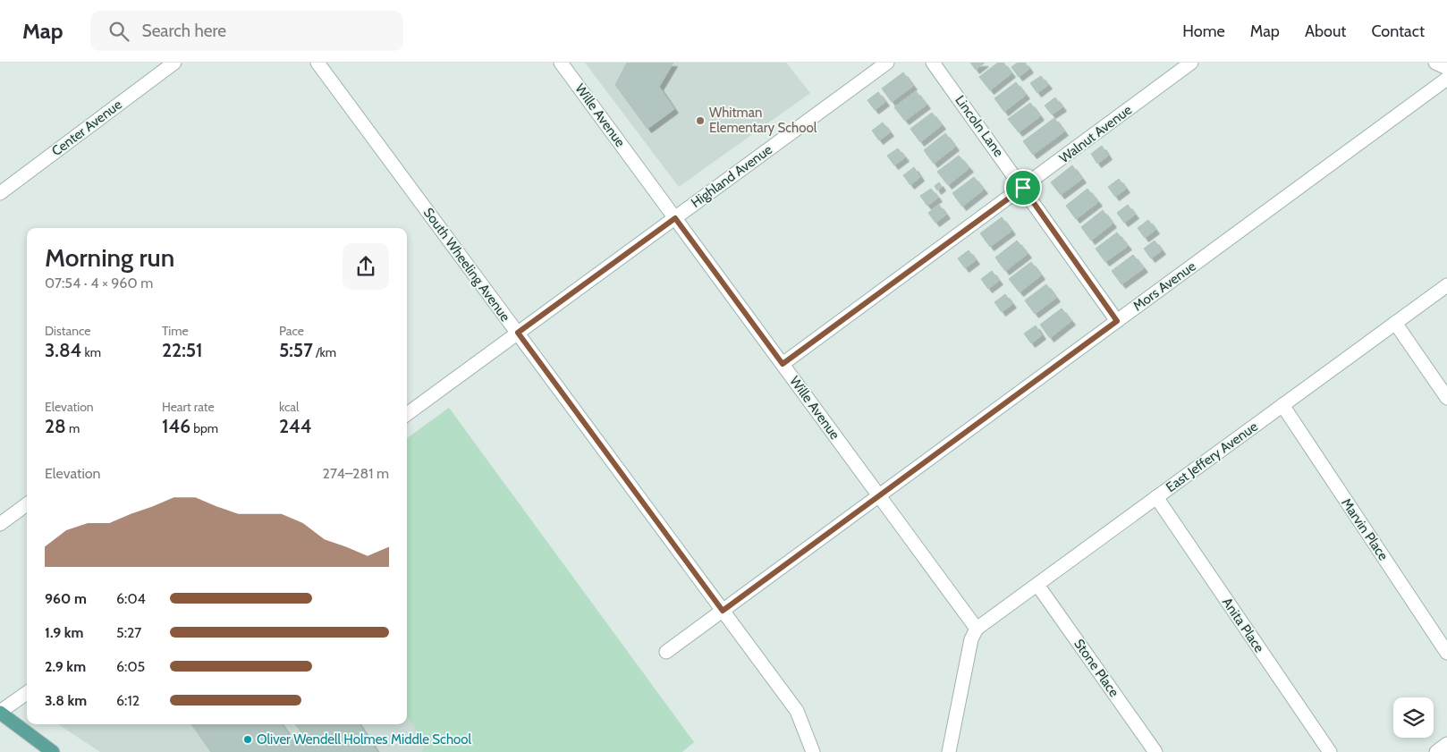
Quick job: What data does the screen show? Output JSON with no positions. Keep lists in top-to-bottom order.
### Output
{
  "streets": {
    "street": [
      "Wille Avenue",
      "Lincoln Lane",
      "Center Avenue",
      "Walnut Avenue",
      "Highland Avenue",
      "South Wheeling Avenue",
      "Mors Avenue",
      "East Jeffery Avenue",
      "Marvin Place",
      "Anita Place",
      "Stone Place"
    ]
  },
  "crossings": [
    ["Wille Avenue", "Walnut Avenue"],
    ["Wille Avenue", "Highland Avenue"],
    ["Wille Avenue", "Mors Avenue"],
    ["Wille Avenue", "East Jeffery Avenue"],
    ["Lincoln Lane", "Walnut Avenue"],
    ["Lincoln Lane", "Mors Avenue"],
    ["Highland Avenue", "South Wheeling Avenue"],
    ["South Wheeling Avenue", "Mors Avenue"],
    ["East Jeffery Avenue", "Marvin Place"],
    ["East Jeffery Avenue", "Anita Place"],
    ["East Jeffery Avenue", "Stone Place"]
  ],
  "places": ["Whitman Elementary School", "Oliver Wendell Holmes Middle School"],
  "page": {
    "header": "Map",
    "search": "Search here",
    "nav": [
      "Home",
      "Map",
      "About",
      "Contact"
    ],
    "heading": ["Morning run", "07:54 · 4 × 960 m"],
    "stats": [
      ["Distance", "3.84 km"],
      ["Time", "22:51"],
      ["Pace", "5:57 /km"],
      ["Elevation", "28 m"],
      ["Heart rate", "146 bpm"],
      ["kcal", "244"]
    ],
    "chart": ["Elevation", "274–281 m"],
    "list": [
      {
        "name": "960 m",
        "note": "6:04"
      },
      {
        "name": "1.9 km",
        "note": "5:27"
      },
      {
        "name": "2.9 km",
        "note": "6:05"
      },
      {
        "name": "3.8 km",
        "note": "6:12"
      }
    ]
  }
}
